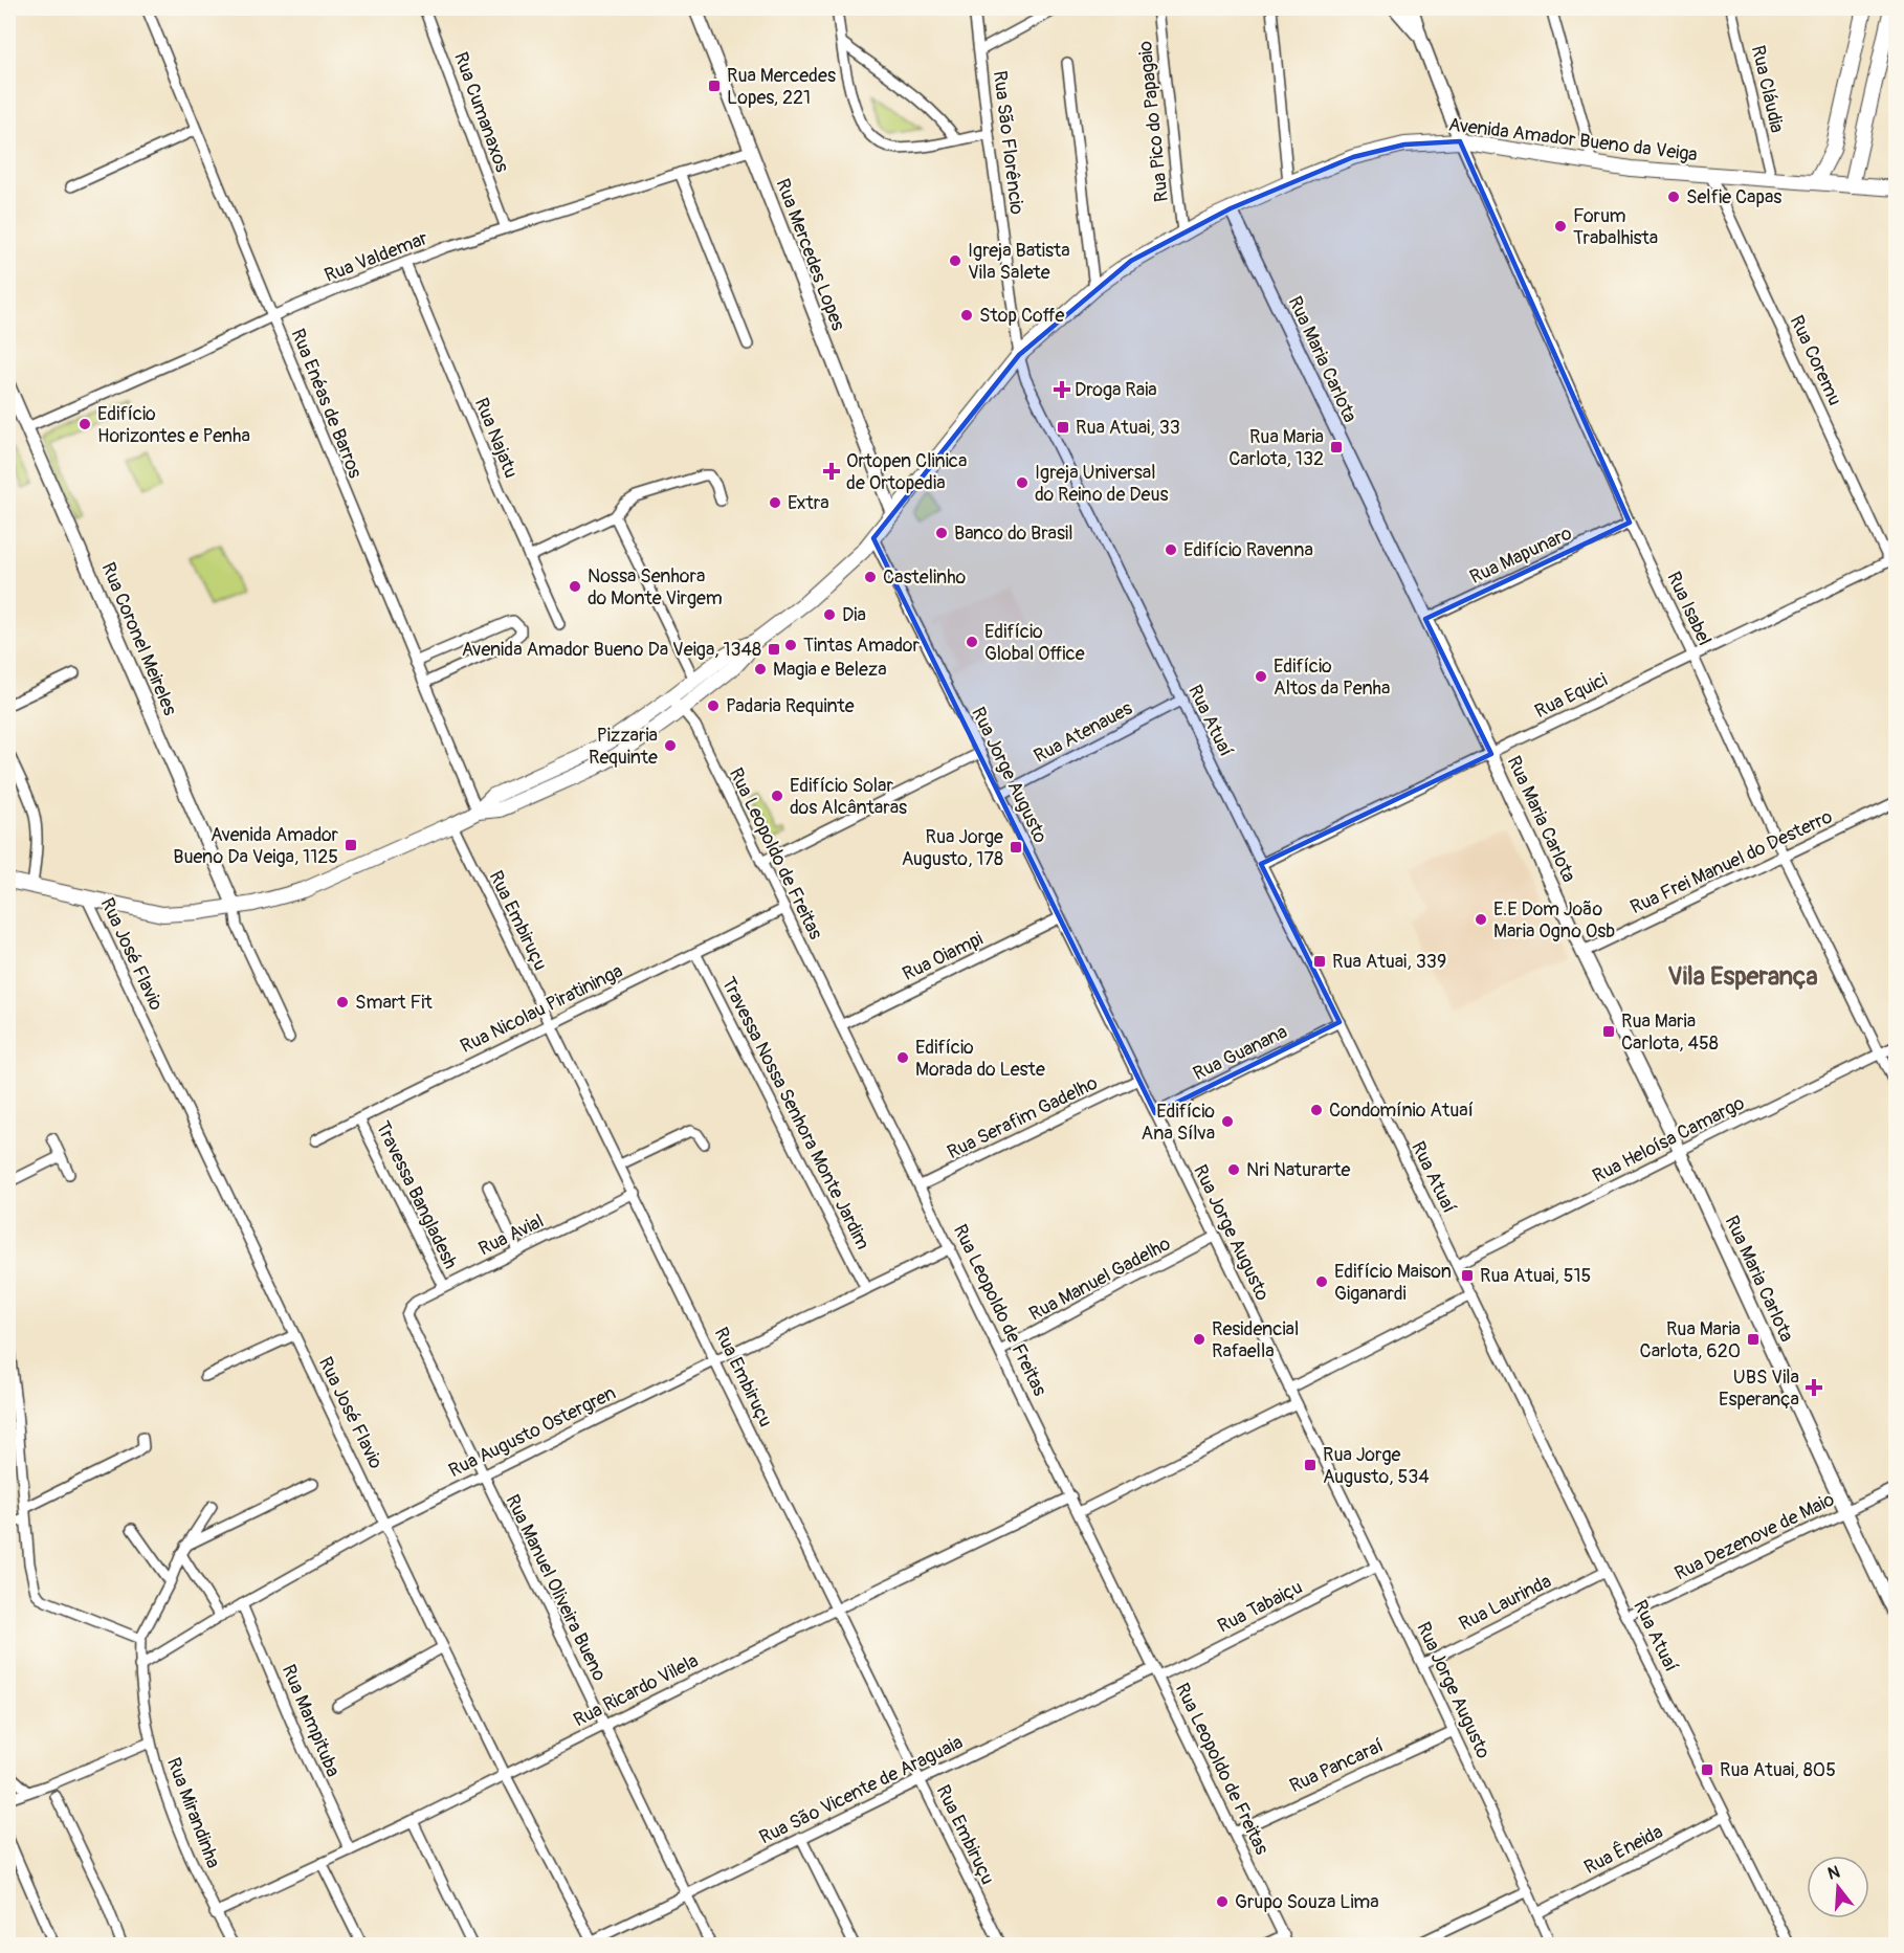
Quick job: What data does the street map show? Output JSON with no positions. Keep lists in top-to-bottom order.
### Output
{
  "streets": {
    "main road": ["Avenida Amador Bueno da Veiga"],
    "street": [
      "Rua Cláudia",
      "Rua Cumanaxos",
      "Rua Pico do Papagaio",
      "Rua São Florêncio",
      "Rua Mercedes Lopes",
      "Rua Valdemar",
      "Rua Maria Carlota",
      "Rua Coremu",
      "Rua Enéas de Barros",
      "Rua Najatu",
      "Rua Mapunaro",
      "Rua Isabel",
      "Rua Coronel Meireles",
      "Rua Equici",
      "Rua Atuaí",
      "Rua Atenaues",
      "Rua Jorge Augusto",
      "Rua Leopoldo de Freitas",
      "Rua Frei Manuel do Desterro",
      "Rua Embiruçu",
      "Rua José Flavio",
      "Rua Oiampi",
      "Rua Nicolau Piratininga",
      "Rua Guanana",
      "Travessa Nossa Senhora Monte Jardim",
      "Rua Serafim Gadelho",
      "Rua Heloísa Camargo",
      "Travessa Bangladesh",
      "Rua Avial",
      "Rua Manuel Gadelho",
      "Rua Augusto Ostergren",
      "Rua Dezenove de Maio",
      "Rua Manuel Oliveira Bueno",
      "Rua Laurinda",
      "Rua Tabaiçu",
      "Rua Ricardo Vilela",
      "Rua Mampituba",
      "Rua Pancaraí",
      "Rua São Vicente de Araguaia",
      "Rua Mirandinha",
      "Rua Êneida"
    ]
  },
  "crossings": [
    ["Rua Cláudia", "Avenida Amador Bueno da Veiga"],
    ["Rua Cumanaxos", "Rua Valdemar"],
    ["Rua Pico do Papagaio", "Avenida Amador Bueno da Veiga"],
    ["Avenida Amador Bueno da Veiga", "Rua São Florêncio"],
    ["Avenida Amador Bueno da Veiga", "Rua Mercedes Lopes"],
    ["Avenida Amador Bueno da Veiga", "Rua Maria Carlota"],
    ["Avenida Amador Bueno da Veiga", "Rua Coremu"],
    ["Avenida Amador Bueno da Veiga", "Rua Enéas de Barros"],
    ["Avenida Amador Bueno da Veiga", "Rua Isabel"],
    ["Avenida Amador Bueno da Veiga", "Rua Coronel Meireles"],
    ["Avenida Amador Bueno da Veiga", "Rua Atuaí"],
    ["Avenida Amador Bueno da Veiga", "Rua Jorge Augusto"],
    ["Avenida Amador Bueno da Veiga", "Rua Leopoldo de Freitas"],
    ["Avenida Amador Bueno da Veiga", "Rua Embiruçu"],
    ["Avenida Amador Bueno da Veiga", "Rua José Flavio"],
    ["Rua São Florêncio", "Rua Atuaí"],
    ["Rua Mercedes Lopes", "Rua Valdemar"],
    ["Rua Valdemar", "Rua Enéas de Barros"],
    ["Rua Valdemar", "Rua Najatu"],
    ["Rua Valdemar", "Rua Coronel Meireles"],
    ["Rua Maria Carlota", "Rua Mapunaro"],
    ["Rua Maria Carlota", "Rua Equici"],
    ["Rua Maria Carlota", "Rua Frei Manuel do Desterro"],
    ["Rua Maria Carlota", "Rua Heloísa Camargo"],
    ["Rua Maria Carlota", "Rua Dezenove de Maio"],
    ["Rua Coremu", "Rua Equici"],
    ["Rua Mapunaro", "Rua Isabel"],
    ["Rua Isabel", "Rua Equici"],
    ["Rua Isabel", "Rua Frei Manuel do Desterro"],
    ["Rua Isabel", "Rua Heloísa Camargo"],
    ["Rua Equici", "Rua Atuaí"],
    ["Rua Atuaí", "Rua Atenaues"],
    ["Rua Atuaí", "Rua Guanana"],
    ["Rua Atuaí", "Rua Heloísa Camargo"],
    ["Rua Atuaí", "Rua Dezenove de Maio"],
    ["Rua Atuaí", "Rua Laurinda"],
    ["Rua Atuaí", "Rua Êneida"],
    ["Rua Atenaues", "Rua Jorge Augusto"],
    ["Rua Jorge Augusto", "Rua Oiampi"],
    ["Rua Jorge Augusto", "Rua Guanana"],
    ["Rua Jorge Augusto", "Rua Serafim Gadelho"],
    ["Rua Jorge Augusto", "Rua Manuel Gadelho"],
    ["Rua Jorge Augusto", "Rua Laurinda"],
    ["Rua Jorge Augusto", "Rua Tabaiçu"],
    ["Rua Jorge Augusto", "Rua Pancaraí"],
    ["Rua Jorge Augusto", "Rua Êneida"],
    ["Rua Leopoldo de Freitas", "Rua Oiampi"],
    ["Rua Leopoldo de Freitas", "Rua Nicolau Piratininga"],
    ["Rua Leopoldo de Freitas", "Rua Serafim Gadelho"],
    ["Rua Leopoldo de Freitas", "Rua Manuel Gadelho"],
    ["Rua Leopoldo de Freitas", "Rua Augusto Ostergren"],
    ["Rua Leopoldo de Freitas", "Rua Tabaiçu"],
    ["Rua Leopoldo de Freitas", "Rua Ricardo Vilela"],
    ["Rua Leopoldo de Freitas", "Rua Pancaraí"],
    ["Rua Leopoldo de Freitas", "Rua São Vicente de Araguaia"],
    ["Rua Embiruçu", "Rua Nicolau Piratininga"],
    ["Rua Embiruçu", "Rua Avial"],
    ["Rua Embiruçu", "Rua Augusto Ostergren"],
    ["Rua Embiruçu", "Rua Ricardo Vilela"],
    ["Rua Embiruçu", "Rua São Vicente de Araguaia"],
    ["Rua José Flavio", "Rua Augusto Ostergren"],
    ["Rua José Flavio", "Rua Ricardo Vilela"],
    ["Rua José Flavio", "Rua São Vicente de Araguaia"],
    ["Rua Nicolau Piratininga", "Travessa Nossa Senhora Monte Jardim"],
    ["Rua Nicolau Piratininga", "Travessa Bangladesh"],
    ["Travessa Nossa Senhora Monte Jardim", "Rua Augusto Ostergren"],
    ["Travessa Bangladesh", "Rua Avial"],
    ["Rua Avial", "Rua Manuel Oliveira Bueno"],
    ["Rua Augusto Ostergren", "Rua Manuel Oliveira Bueno"],
    ["Rua Augusto Ostergren", "Rua Mampituba"],
    ["Rua Augusto Ostergren", "Rua Mirandinha"],
    ["Rua Manuel Oliveira Bueno", "Rua Ricardo Vilela"],
    ["Rua Manuel Oliveira Bueno", "Rua São Vicente de Araguaia"],
    ["Rua Tabaiçu", "Rua São Vicente de Araguaia"],
    ["Rua Ricardo Vilela", "Rua Mampituba"],
    ["Rua Ricardo Vilela", "Rua Mirandinha"]
  ],
  "districts": ["Vila Esperança"],
  "places": {
    "transit": [
      "Rua Mercedes Lopes, 221",
      "Rua Atuai, 33",
      "Rua Maria Carlota, 132",
      "Avenida Amador Bueno Da Veiga, 1348",
      "Avenida Amador Bueno Da Veiga, 1125",
      "Rua Jorge Augusto, 178",
      "Rua Atuai, 339",
      "Rua Maria Carlota, 458",
      "Rua Atuai, 515",
      "Rua Maria Carlota, 620",
      "Rua Jorge Augusto, 534",
      "Rua Atuai, 805"
    ],
    "other": [
      "Selfie Capas",
      "Forum Trabalhista",
      "Igreja Batista Vila Salete",
      "Stop Coffe",
      "Edifício Horizontes e Penha",
      "Igreja Universal do Reino de Deus",
      "Extra",
      "Banco do Brasil",
      "Edifício Ravenna",
      "Castelinho",
      "Nossa Senhora do Monte Virgem",
      "Dia",
      "Edifício Global Office",
      "Tintas Amador",
      "Magia e Beleza",
      "Edifício Altos da Penha",
      "Padaria Requinte",
      "Pizzaria Requinte",
      "Edifício Solar dos Alcântaras",
      "E.E Dom João Maria Ogno Osb",
      "Smart Fit",
      "Edifício Morada do Leste",
      "Condomínio Atuaí",
      "Edifício Ana Sílva",
      "Nri Naturarte",
      "Edifício Maison Giganardi",
      "Residencial Rafaella",
      "Grupo Souza Lima"
    ],
    "health": ["Droga Raia", "Ortopen Clinica de Ortopedia", "UBS Vila Esperança"]
  },
  "north": "top"
}
